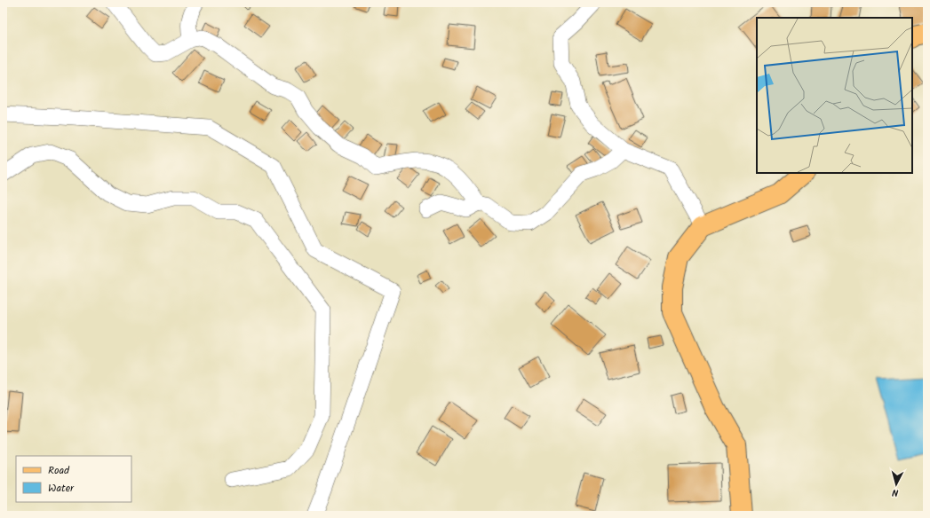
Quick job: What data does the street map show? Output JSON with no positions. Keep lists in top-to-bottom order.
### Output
{
  "legend": ["Road", "Water"],
  "north": "bottom"
}
